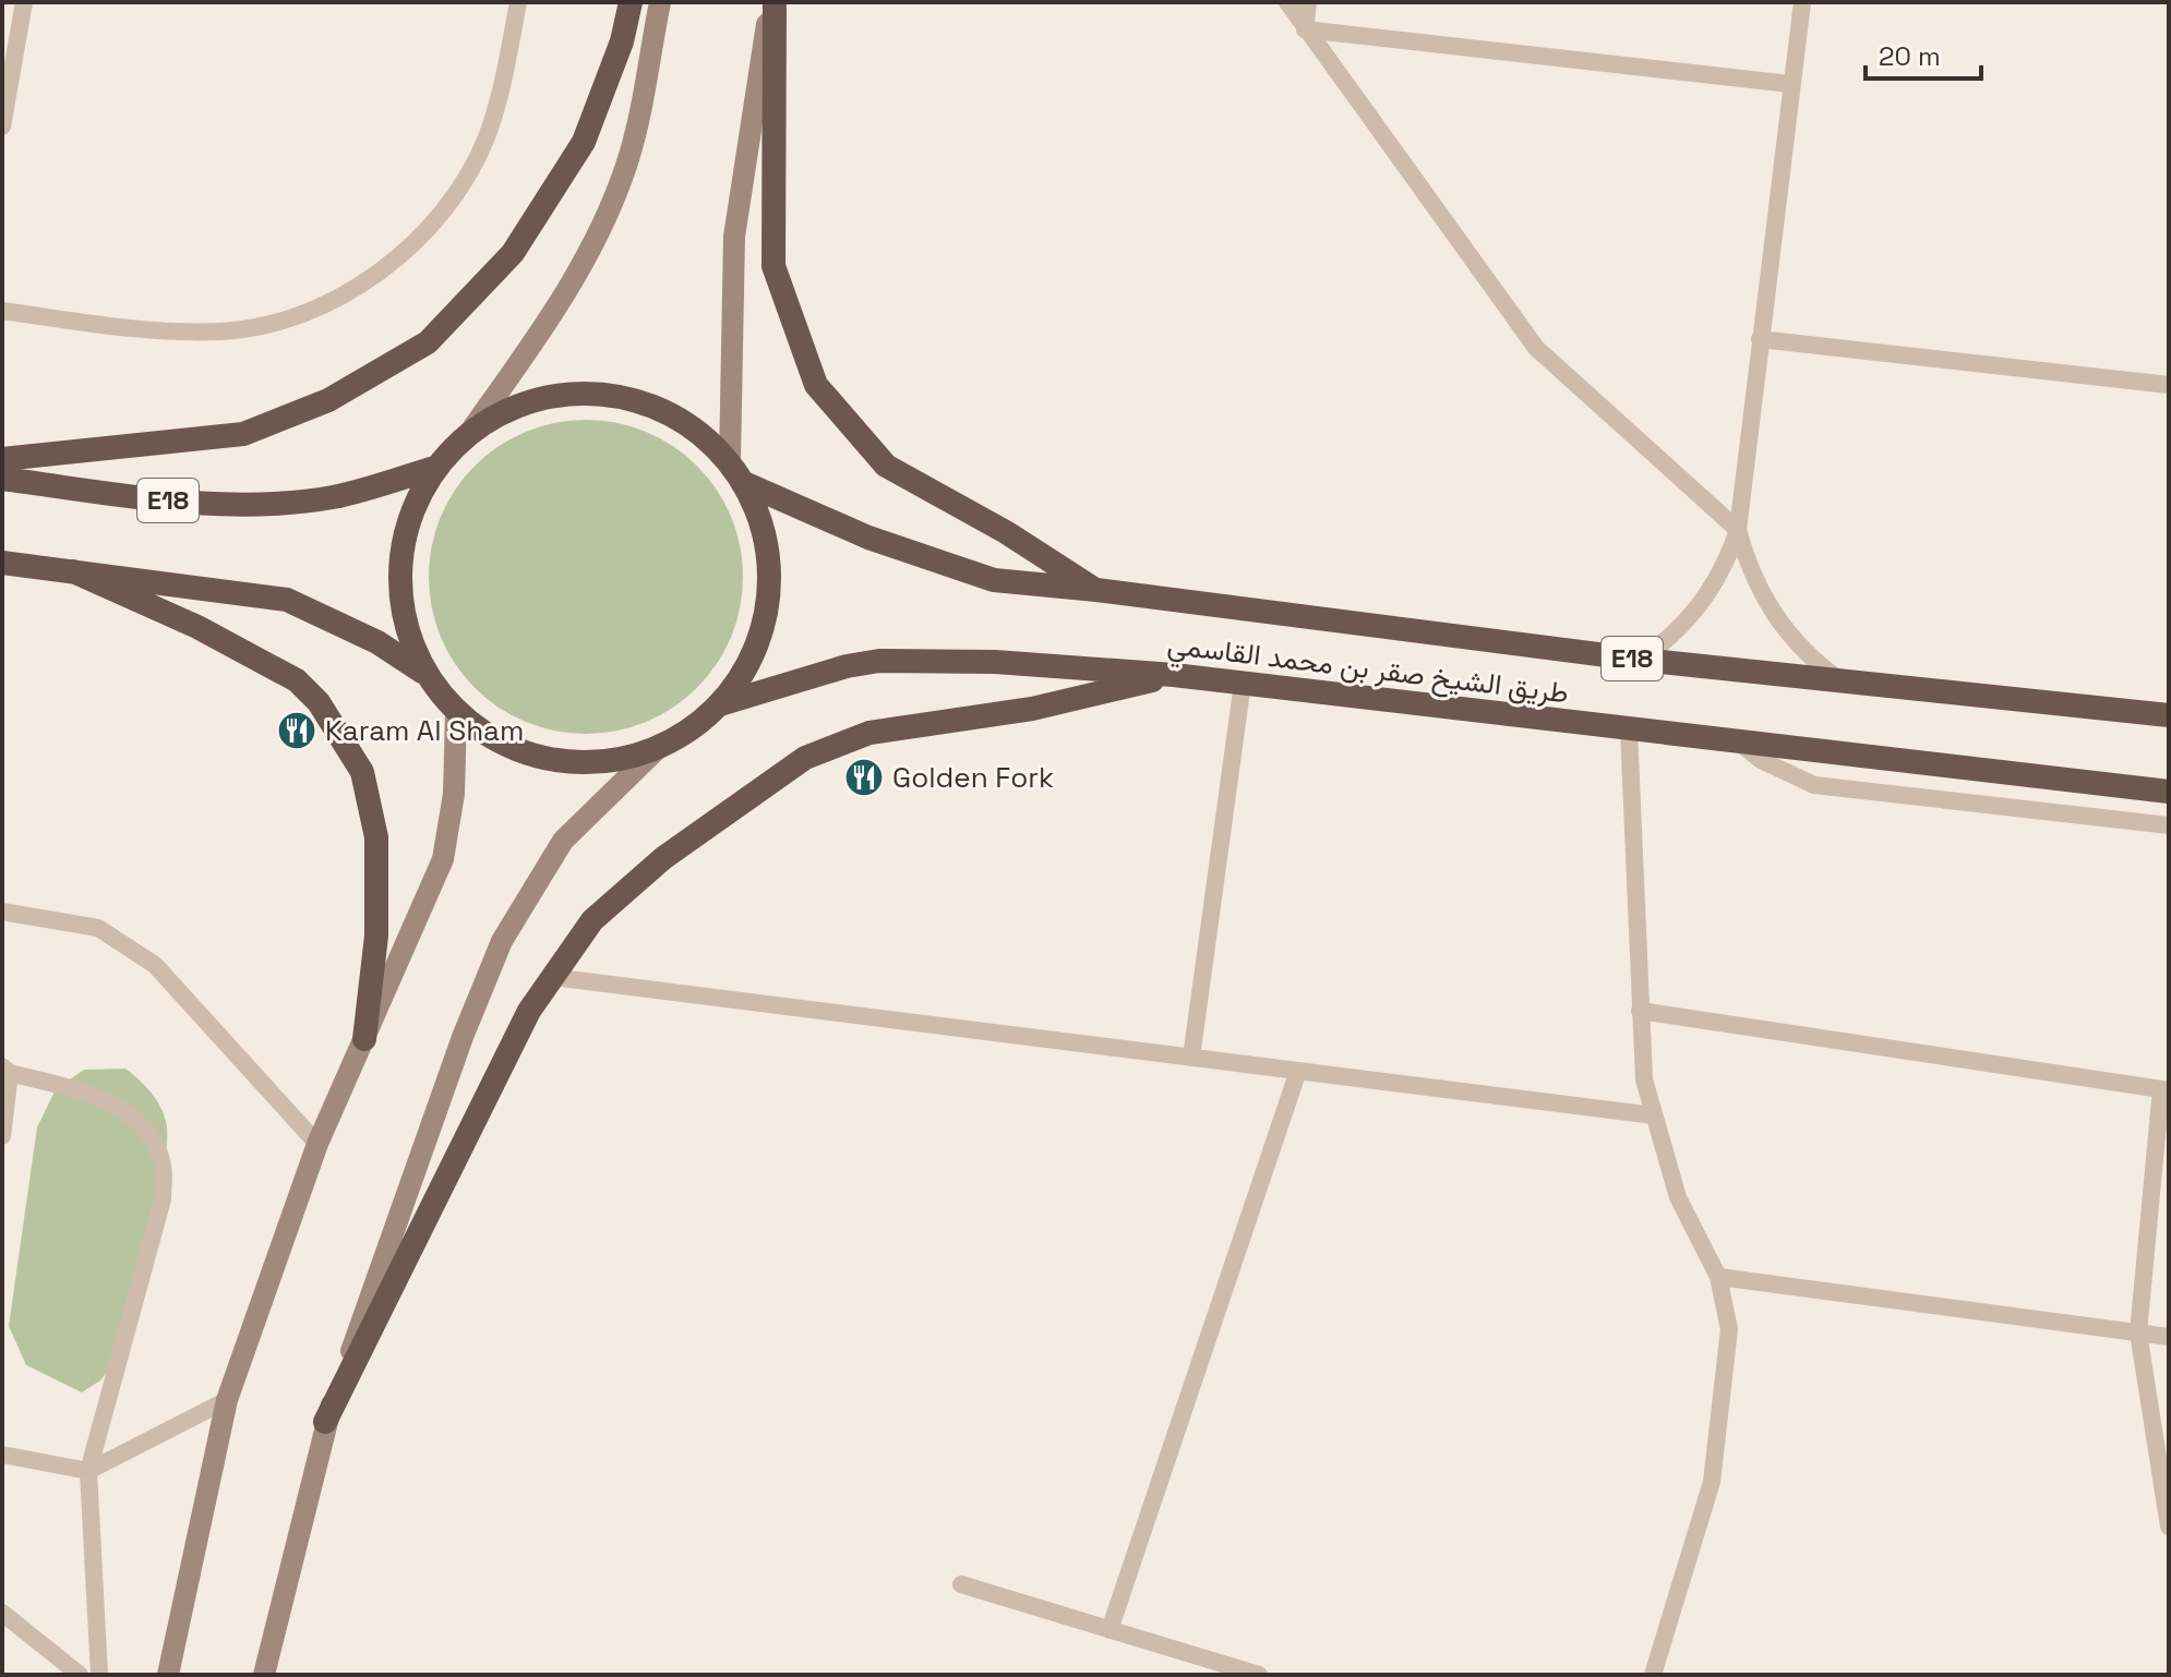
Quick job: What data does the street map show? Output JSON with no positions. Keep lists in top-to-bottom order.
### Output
{
  "streets": {
    "highway": ["E18", "طريق الشيخ صقر بن محمد القاسمي"]
  },
  "places": {
    "restaurant": ["Karam Al Sham", "Golden Fork"]
  },
  "scale_bar": "20 m"
}
